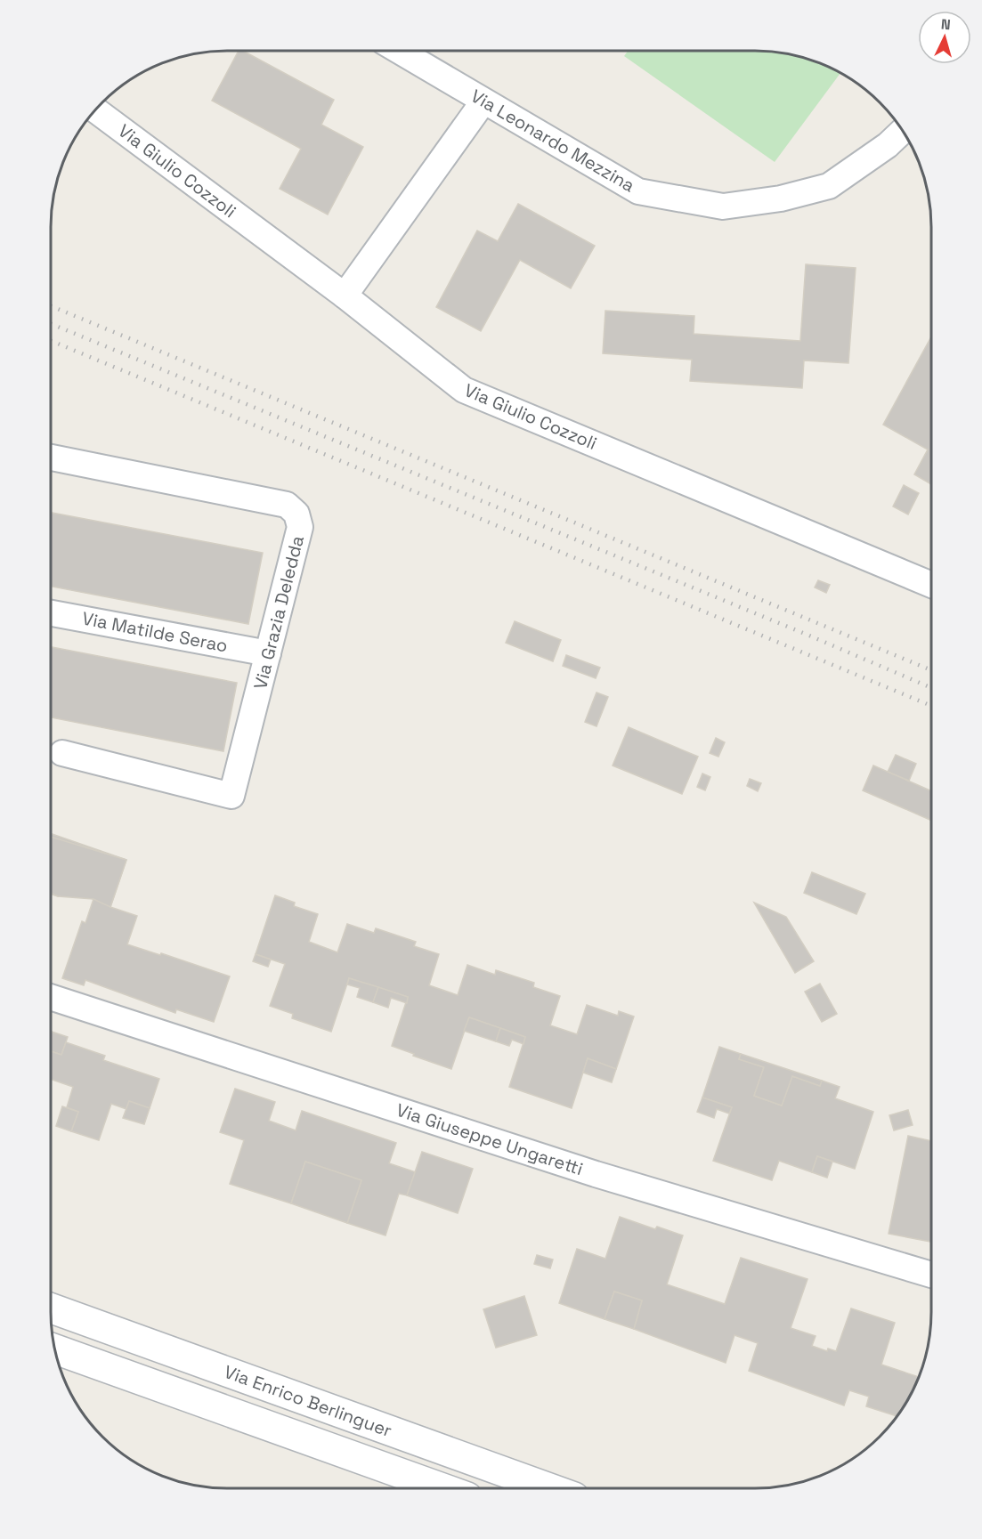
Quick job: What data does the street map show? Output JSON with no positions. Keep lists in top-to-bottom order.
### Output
{
  "streets": {
    "main road": ["Via Enrico Berlinguer"],
    "street": [
      "Via Leonardo Mezzina",
      "Via Giulio Cozzoli",
      "Via Grazia Deledda",
      "Via Matilde Serao",
      "Via Giuseppe Ungaretti"
    ]
  },
  "crossings": [
    ["Via Grazia Deledda", "Via Matilde Serao"]
  ],
  "north": "top"
}
